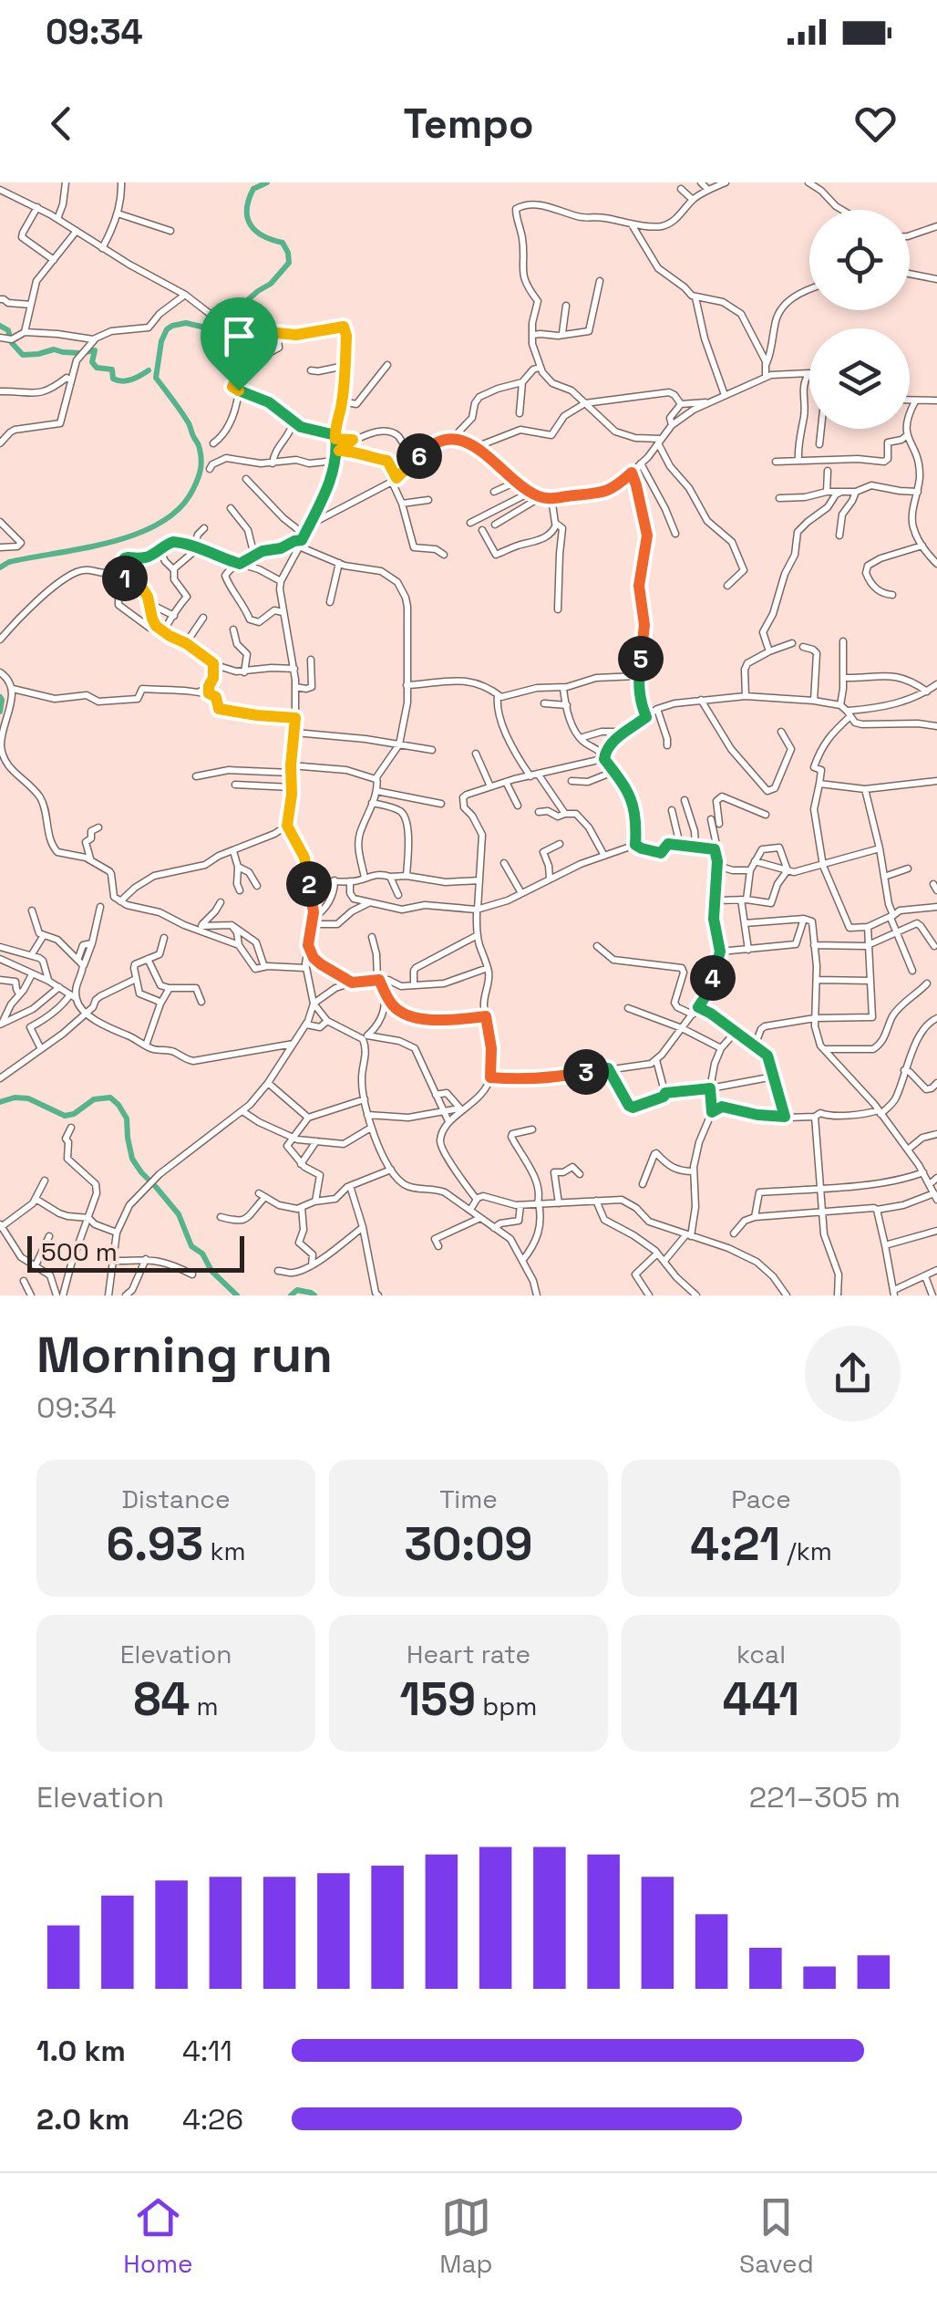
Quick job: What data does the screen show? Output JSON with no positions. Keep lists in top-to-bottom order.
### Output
{
  "scale_bar": "500 m",
  "page": {
    "status": "09:34",
    "header": "Tempo",
    "pins": [
      "6",
      "1",
      "5",
      "2",
      "4",
      "3"
    ],
    "scale": "500 m",
    "heading": ["Morning run", "09:34"],
    "stats": [
      ["Distance", "6.93 km"],
      ["Time", "30:09"],
      ["Pace", "4:21 /km"],
      ["Elevation", "84 m"],
      ["Heart rate", "159 bpm"],
      ["kcal", "441"]
    ],
    "chart": ["Elevation", "221–305 m"],
    "list": [
      {
        "name": "1.0 km",
        "note": "4:11"
      },
      {
        "name": "2.0 km",
        "note": "4:26"
      }
    ],
    "tabs": ["Home", "Map", "Saved"]
  }
}
